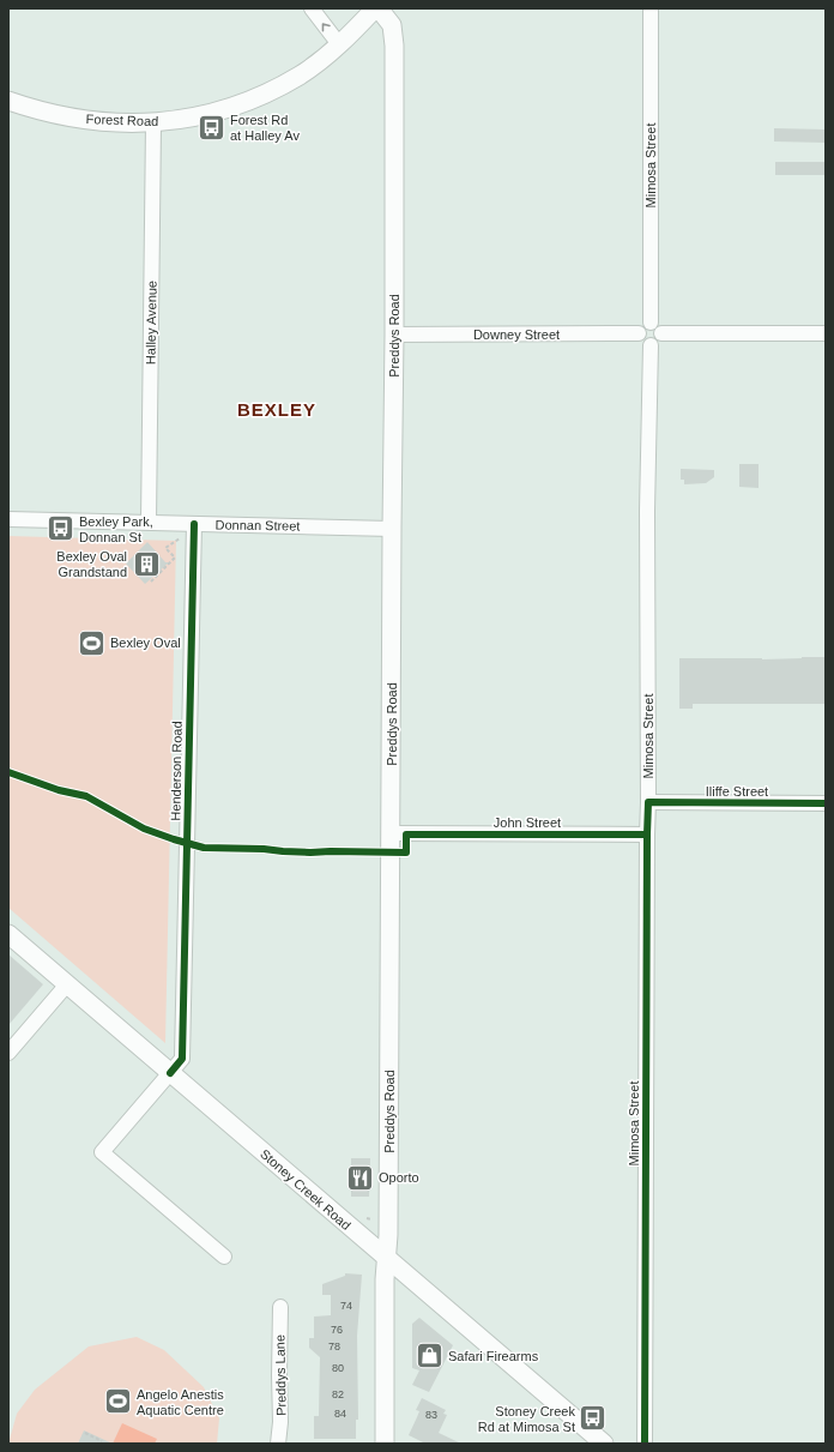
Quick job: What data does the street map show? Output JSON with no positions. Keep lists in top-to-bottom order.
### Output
{
  "streets": {
    "main road": ["Forest Road", "Preddys Road", "Stoney Creek Road"],
    "street": [
      "Mimosa Street",
      "Halley Avenue",
      "Downey Street",
      "Donnan Street",
      "Henderson Road",
      "Iliffe Street",
      "John Street",
      "Preddys Lane"
    ]
  },
  "crossings": [
    ["Forest Road", "Halley Avenue"],
    ["Forest Road", "Preddys Road"],
    ["Mimosa Street", "Downey Street"],
    ["Mimosa Street", "Iliffe Street"],
    ["Mimosa Street", "John Street"],
    ["Halley Avenue", "Donnan Street"],
    ["Downey Street", "Preddys Road"],
    ["Preddys Road", "Donnan Street"],
    ["Preddys Road", "John Street"],
    ["Preddys Road", "Stoney Creek Road"],
    ["Donnan Street", "Henderson Road"],
    ["Henderson Road", "Stoney Creek Road"]
  ],
  "districts": ["BEXLEY"],
  "places": {
    "bus stop": ["Forest Rd at Halley Av", "Bexley Park, Donnan St", "Stoney Creek Rd at Mimosa St"],
    "building": ["Bexley Oval Grandstand"],
    "sports": ["Bexley Oval", "Angelo Anestis Aquatic Centre"],
    "restaurant": ["Oporto"],
    "shop": ["Safari Firearms"]
  },
  "house_numbers": [
    "74",
    "76",
    "78",
    "80",
    "82",
    "84",
    "83"
  ]
}
